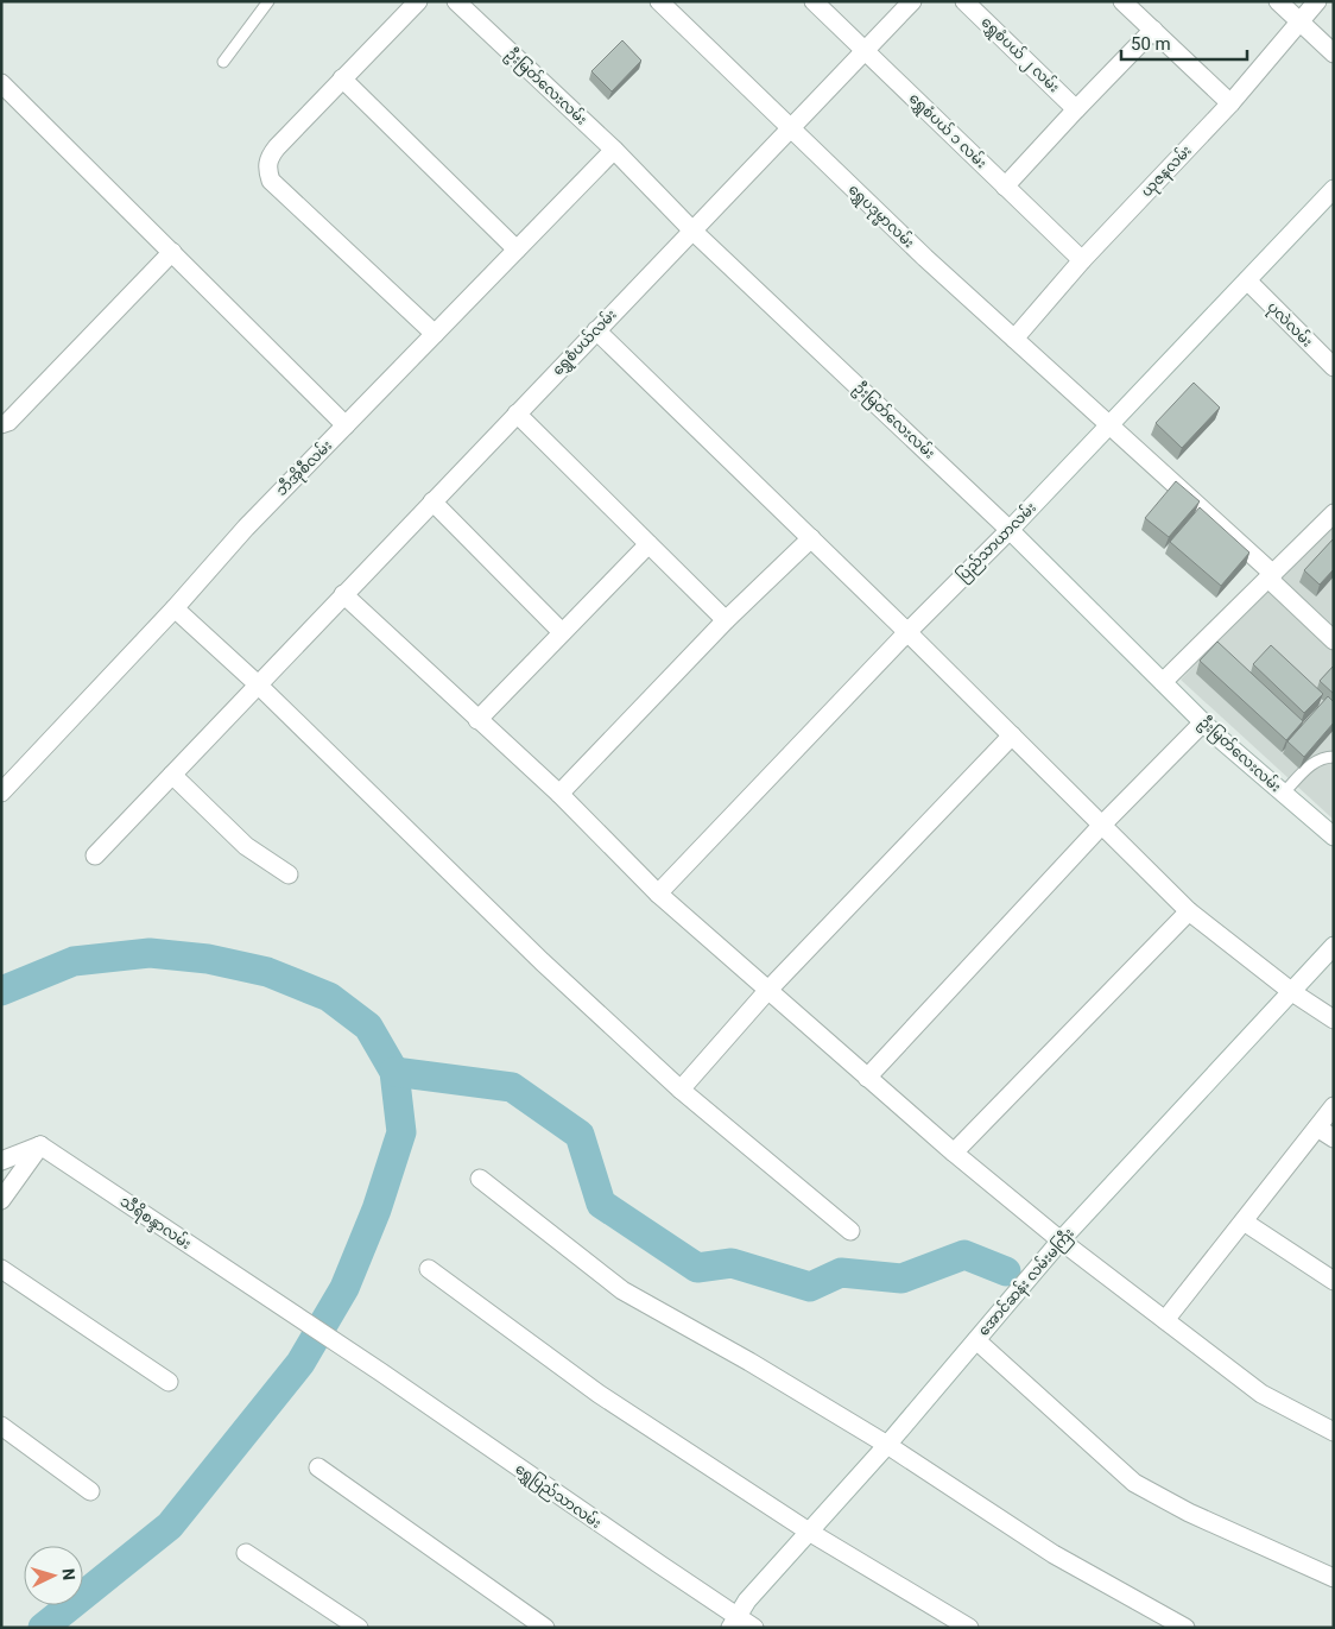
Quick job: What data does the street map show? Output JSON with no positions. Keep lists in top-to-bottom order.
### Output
{
  "streets": {
    "street": [
      "ရွှေစံပယ် ၂ လမ်း",
      "ဦးမြတ်လေးလမ်း",
      "ရွှေစံပယ် ၁ လမ်း",
      "ယုဇနလမ်း",
      "ရွှေပဒုမ္မာလမ်း",
      "ပုလဲလမ်း",
      "ရွှေစံပယ်လမ်း",
      "ဘီအိုစီလမ်း",
      "ပြည်သာယာလမ်း",
      "သီရိစန္ဒာလမ်း",
      "အောင်ဆန်း လမ်းမကြီး",
      "ရွှေပြည်သာလမ်း"
    ]
  },
  "crossings": [
    ["ဦးမြတ်လေးလမ်း", "ရွှေစံပယ်လမ်း"],
    ["ဦးမြတ်လေးလမ်း", "ဘီအိုစီလမ်း"],
    ["ဦးမြတ်လေးလမ်း", "ပြည်သာယာလမ်း"],
    ["ရွှေစံပယ် ၁ လမ်း", "ယုဇနလမ်း"],
    ["ရွှေစံပယ် ၁ လမ်း", "ရွှေစံပယ်လမ်း"],
    ["ယုဇနလမ်း", "ရွှေပဒုမ္မာလမ်း"],
    ["ရွှေပဒုမ္မာလမ်း", "ရွှေစံပယ်လမ်း"],
    ["ရွှေပဒုမ္မာလမ်း", "ပြည်သာယာလမ်း"],
    ["ပုလဲလမ်း", "ပြည်သာယာလမ်း"],
    ["သီရိစန္ဒာလမ်း", "ရွှေပြည်သာလမ်း"],
    ["အောင်ဆန်း လမ်းမကြီး", "ရွှေပြည်သာလမ်း"]
  ],
  "scale_bar": "50 m",
  "north": "right"
}
